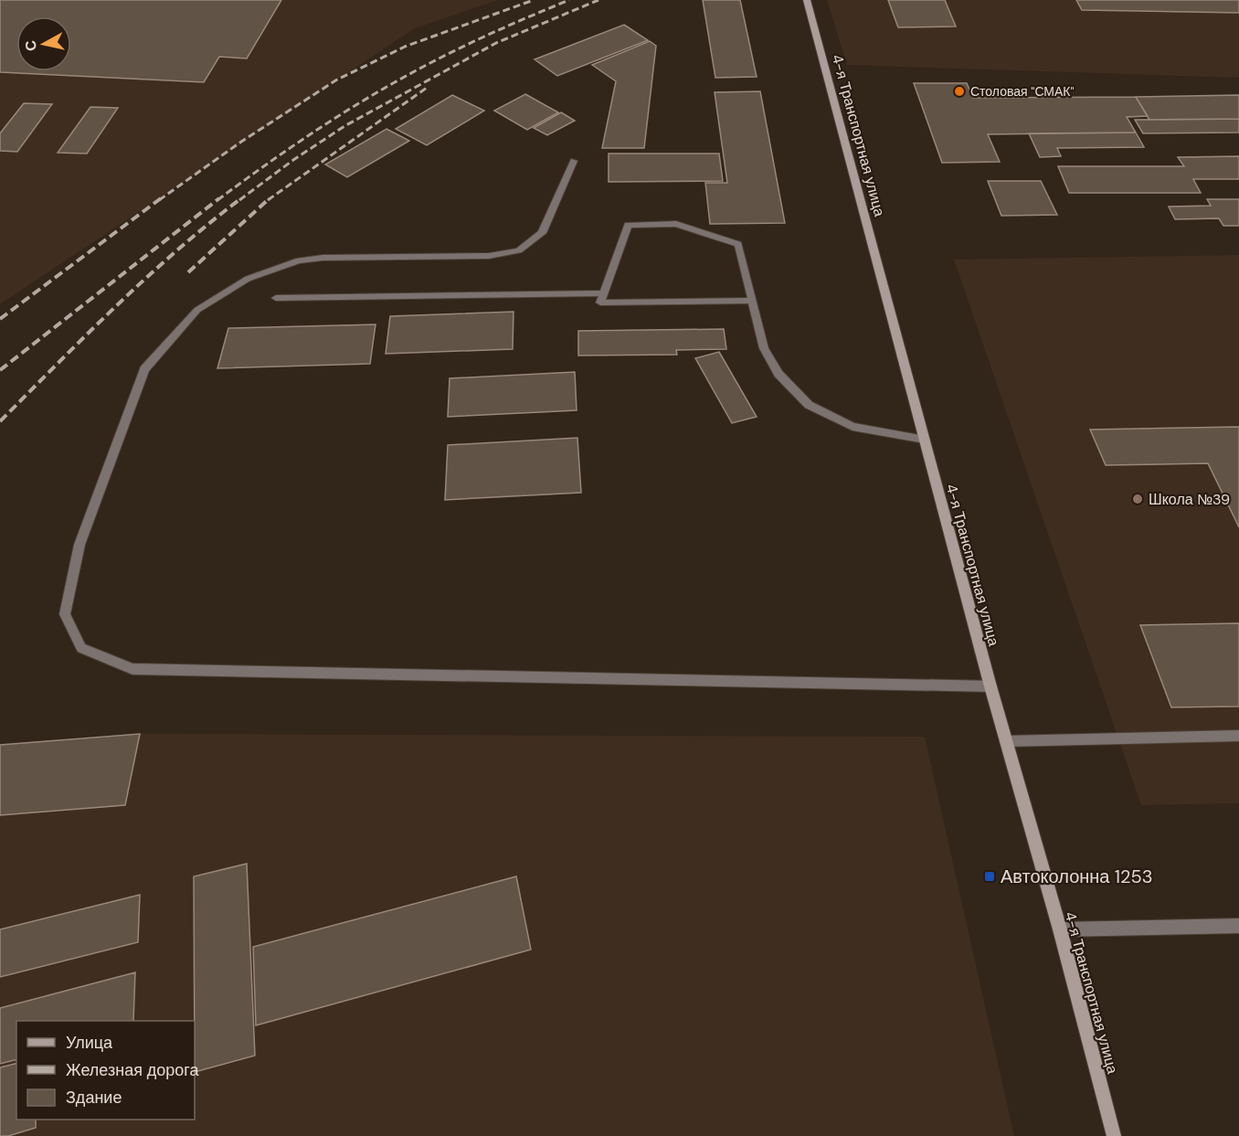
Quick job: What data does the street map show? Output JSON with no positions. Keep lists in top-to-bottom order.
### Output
{
  "streets": {
    "main road": ["4-я Транспортная улица"]
  },
  "places": {
    "other": ["Столовая \"СМАК\"", "Школа №39"],
    "transit": ["Автоколонна 1253"]
  },
  "legend": ["Улица", "Железная дорога", "Здание"],
  "north": "left"
}
